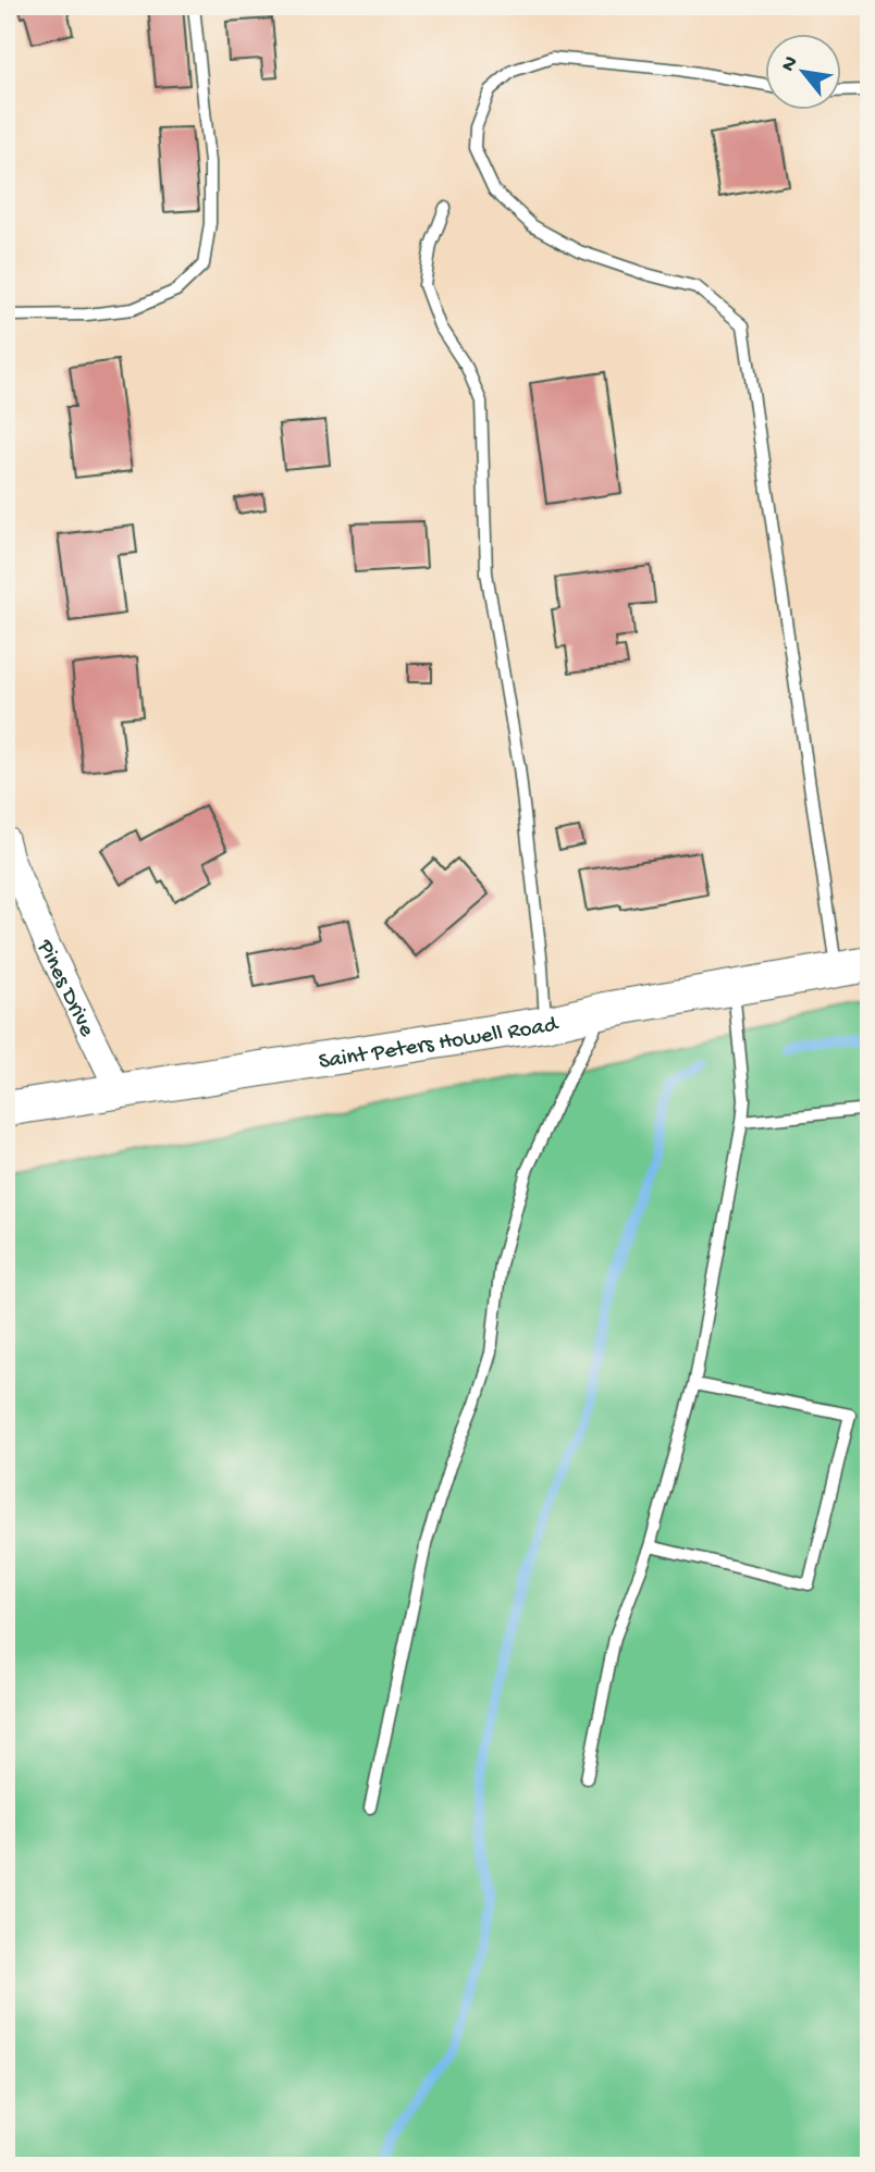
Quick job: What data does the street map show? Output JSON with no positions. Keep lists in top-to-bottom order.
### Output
{
  "streets": {
    "main road": ["Saint Peters Howell Road"],
    "street": ["Pines Drive"]
  },
  "crossings": [
    ["Pines Drive", "Saint Peters Howell Road"]
  ],
  "north": "top left"
}
